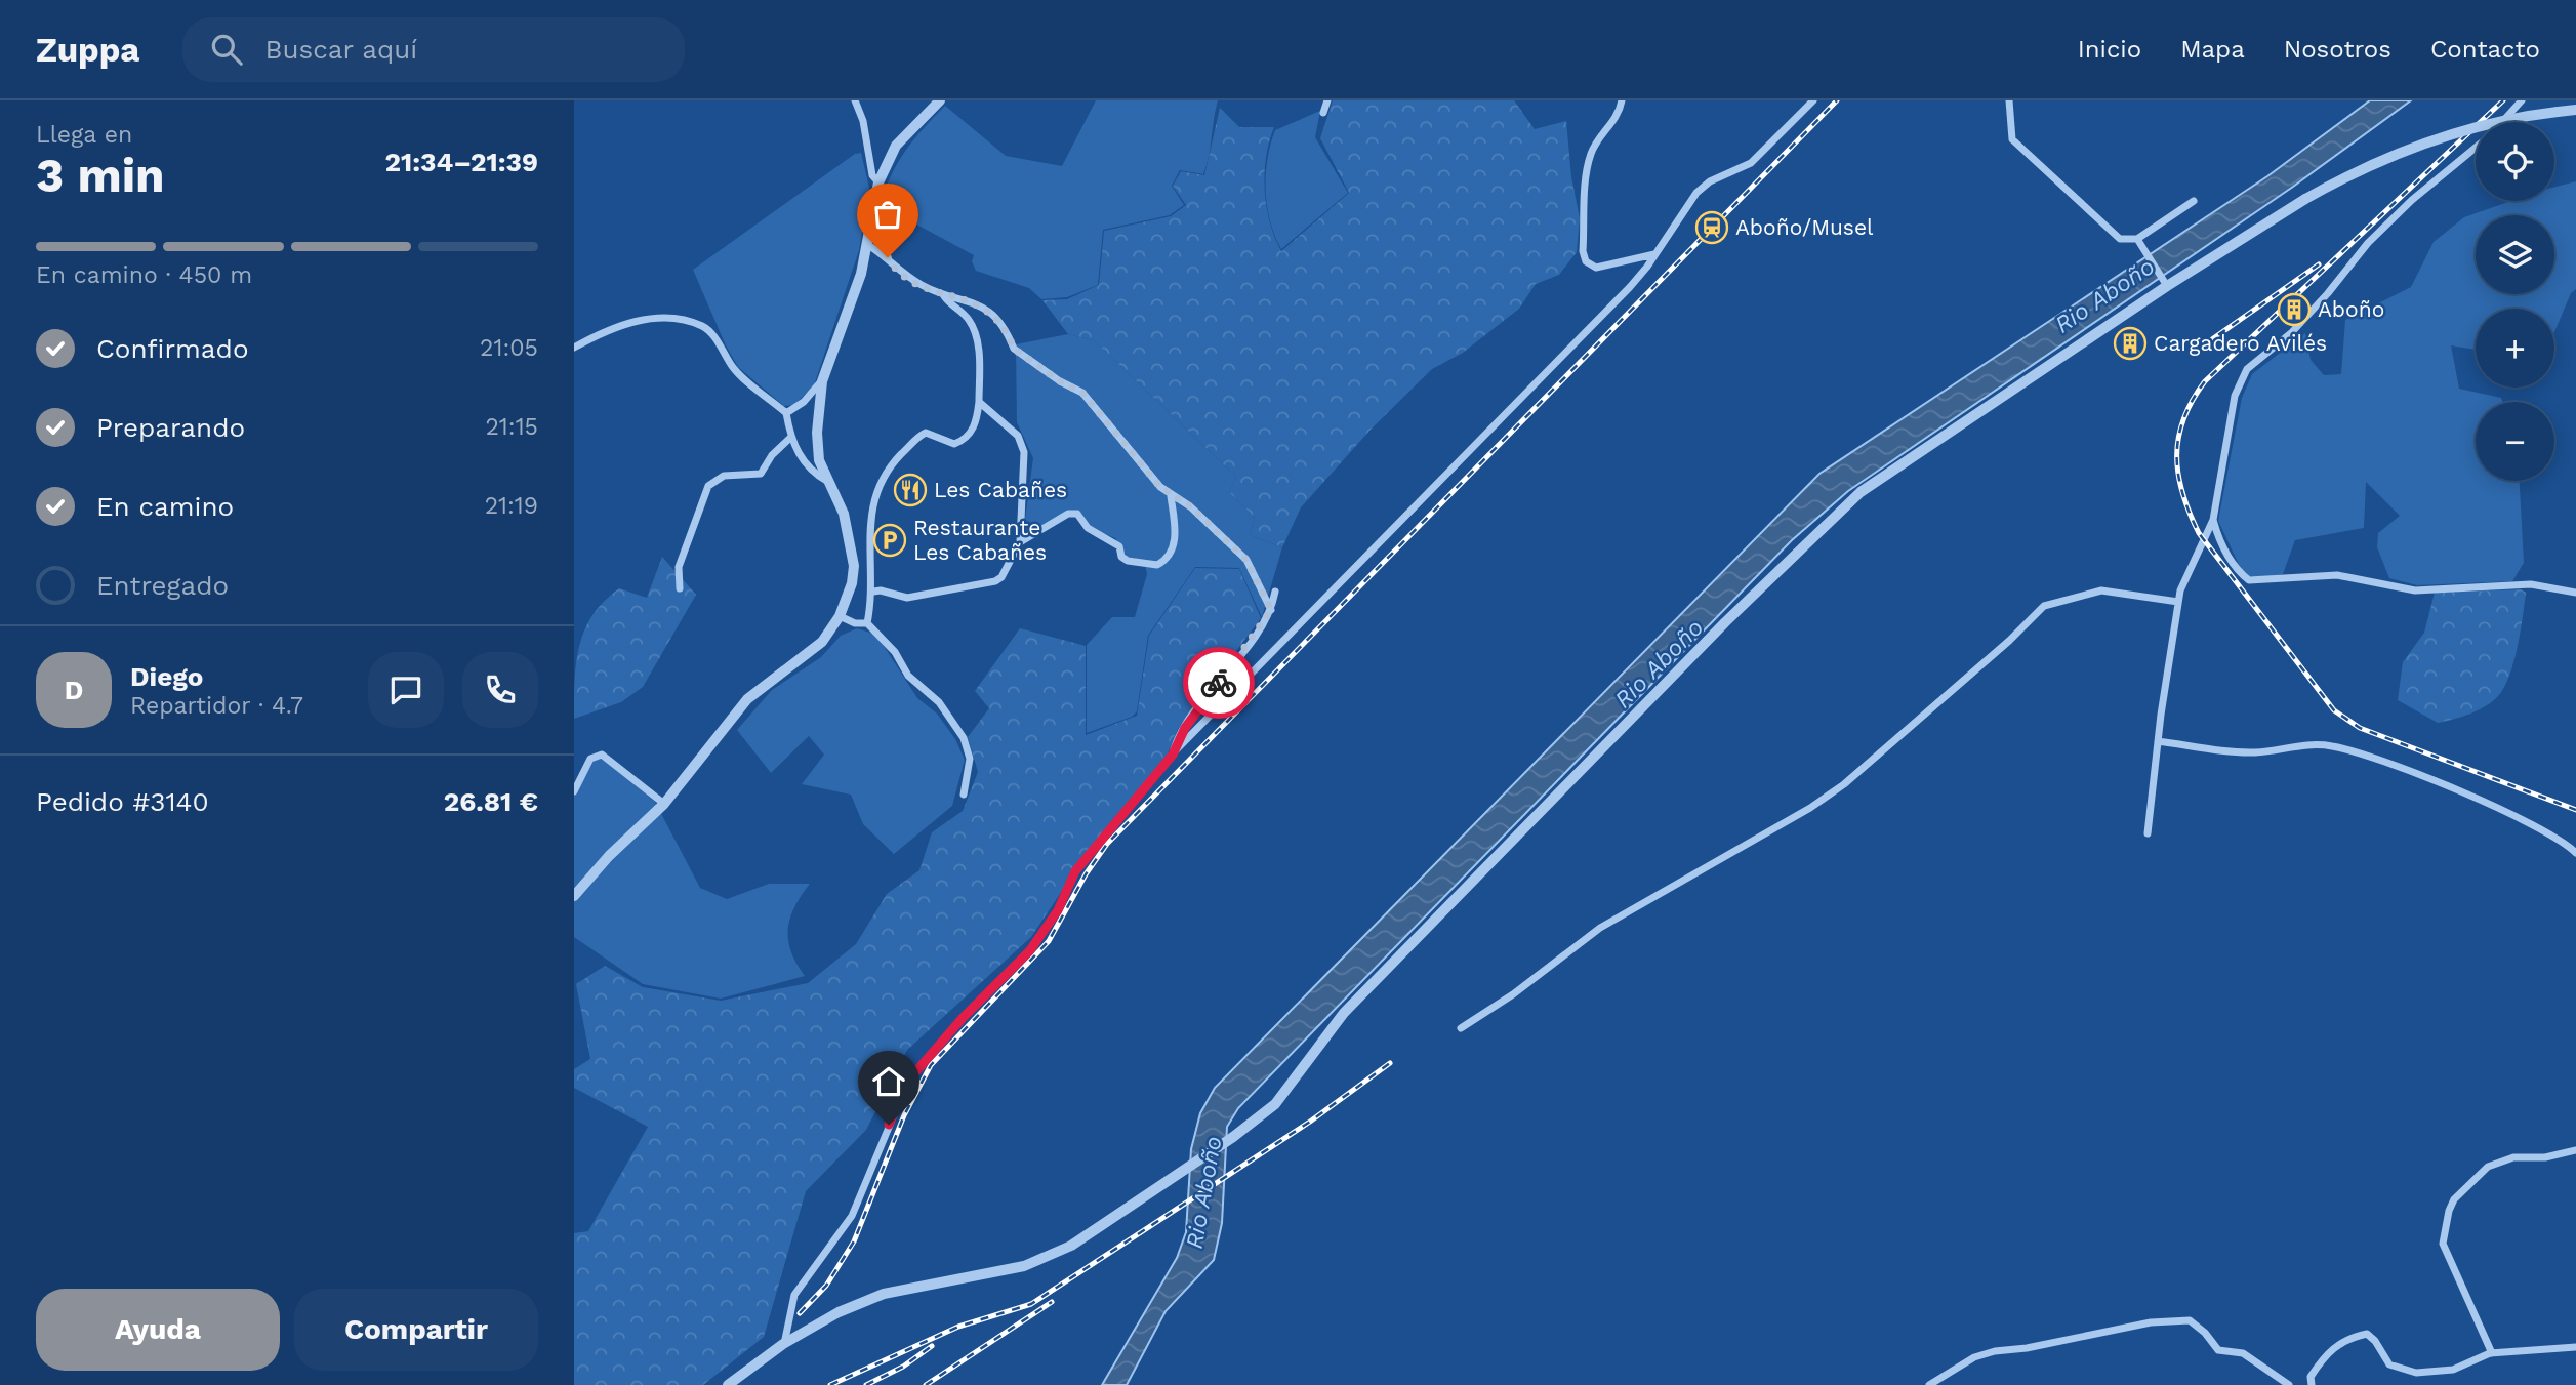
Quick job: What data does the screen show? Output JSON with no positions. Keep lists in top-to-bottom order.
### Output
{
  "water": ["Rio Aboño"],
  "places": {
    "station": ["Aboño/Musel"],
    "building": ["Aboño", "Cargadero Avilés"],
    "restaurant": ["Les Cabañes"],
    "parking": ["Restaurante Les Cabañes"]
  },
  "page": {
    "header": "Zuppa",
    "search": "Buscar aquí",
    "nav": [
      "Inicio",
      "Mapa",
      "Nosotros",
      "Contacto"
    ],
    "heading": ["3 min", "Llega en", "21:34–21:39"],
    "panel": [
      "Diego",
      "Repartidor · 4.7",
      "Pedido #3140",
      "26.81 €"
    ],
    "map_buttons": ["+", "−"],
    "bar": "En camino · 450 m",
    "list": [
      ["Confirmado", "21:05"],
      ["Preparando", "21:15"],
      ["En camino", "21:19"],
      "Entregado"
    ],
    "round": "D",
    "buttons": ["Ayuda", "Compartir"]
  }
}
